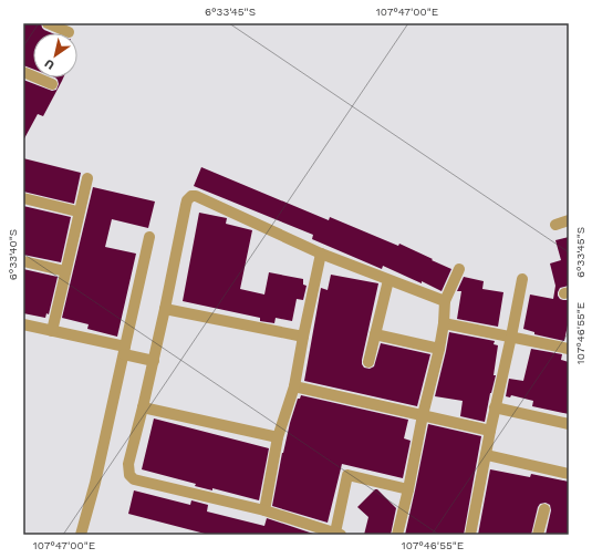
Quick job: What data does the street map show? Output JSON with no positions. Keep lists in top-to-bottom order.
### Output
{
  "north": "bottom left",
  "coordinates": [
    "6°33'45\"S",
    "107°47'00\"E",
    "6°33'40\"S",
    "107°46'55\"E"
  ]
}
